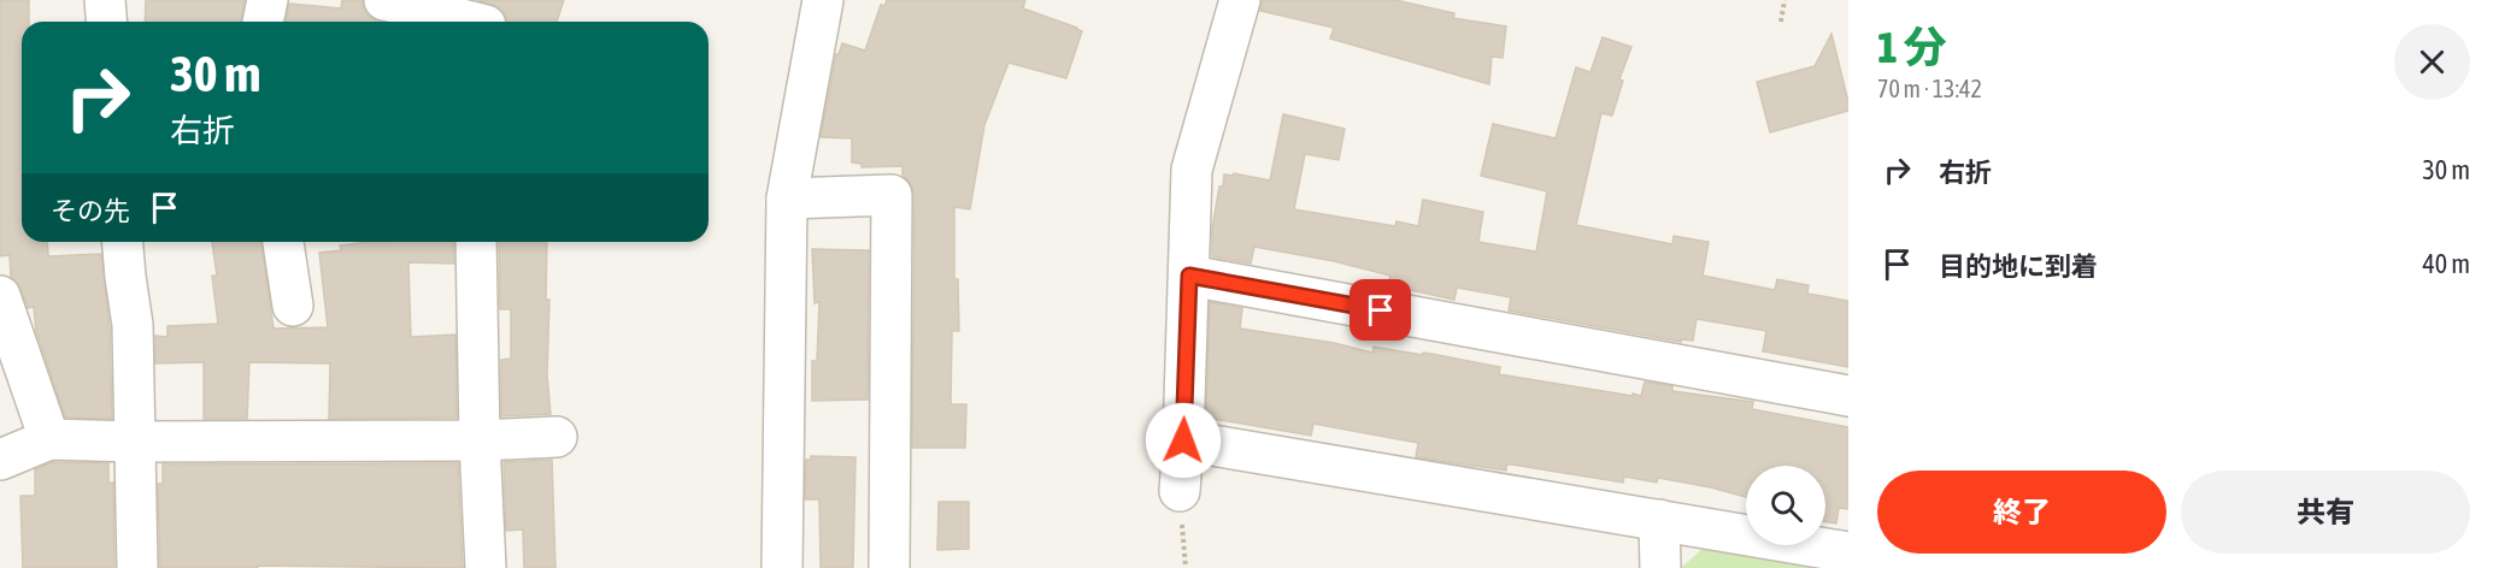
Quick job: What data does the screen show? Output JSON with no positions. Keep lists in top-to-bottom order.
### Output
{
  "page": {
    "heading": ["1 分", "70 m · 13:42"],
    "turn": ["30 m", "右折"],
    "list": [
      {
        "name": "右折",
        "value": "30 m"
      },
      {
        "name": "目的地に到着",
        "value": "40 m"
      }
    ],
    "then": "その先",
    "buttons": ["終了", "共有"]
  }
}
